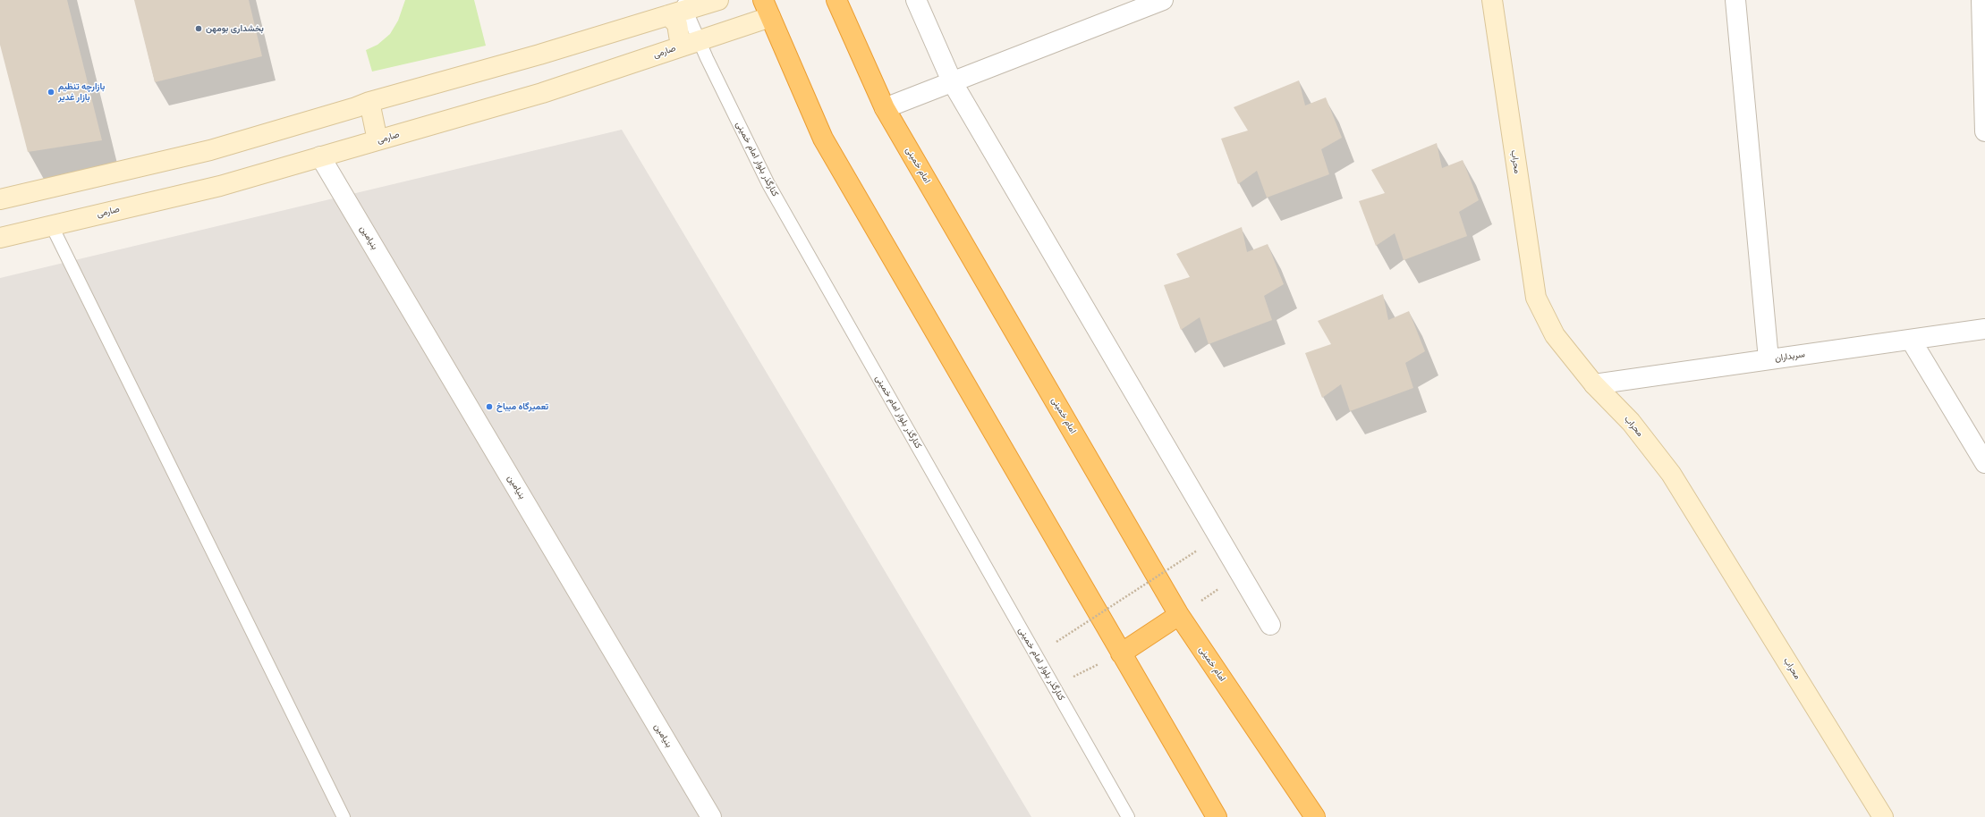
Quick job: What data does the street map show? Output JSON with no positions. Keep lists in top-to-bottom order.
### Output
{
  "streets": {
    "highway": ["امام خمینی"],
    "main road": ["صارمی", "محراب"],
    "street": ["بنیامین", "سربداران"],
    "lane": ["کنارگذر بلوار امام خمینی"]
  },
  "crossings": [
    ["صارمی", "کنارگذر بلوار امام خمینی"],
    ["صارمی", "بنیامین"],
    ["محراب", "سربداران"]
  ],
  "places": ["بخشداری بومهن", "بازارچه تنظیم بازار غدیر", "تعمیرگاه میباخ"]
}
